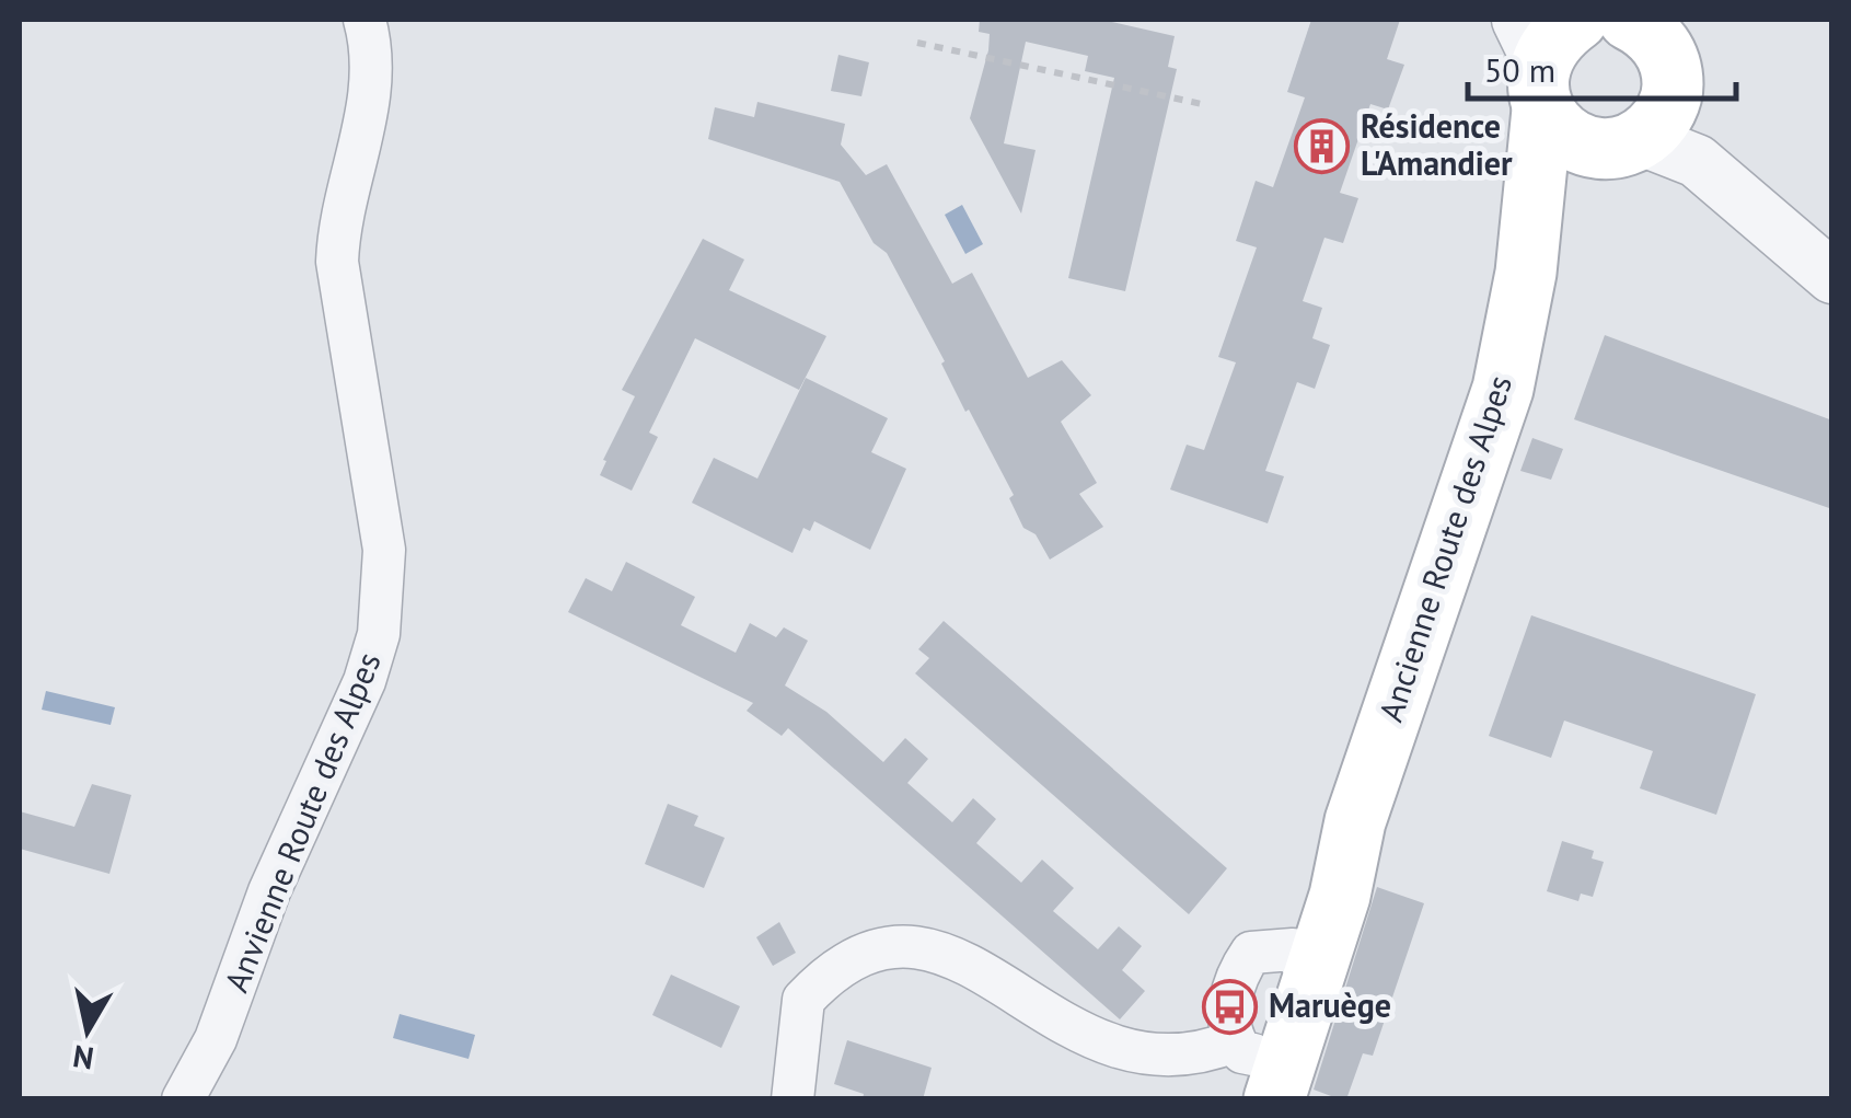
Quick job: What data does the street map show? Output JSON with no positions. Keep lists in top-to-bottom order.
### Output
{
  "streets": {
    "main road": ["Ancienne Route des Alpes"],
    "street": ["Anvienne Route des Alpes"]
  },
  "places": {
    "building": ["Résidence L'Amandier"],
    "bus stop": ["Maruège"]
  },
  "scale_bar": "50 m",
  "north": "bottom"
}
